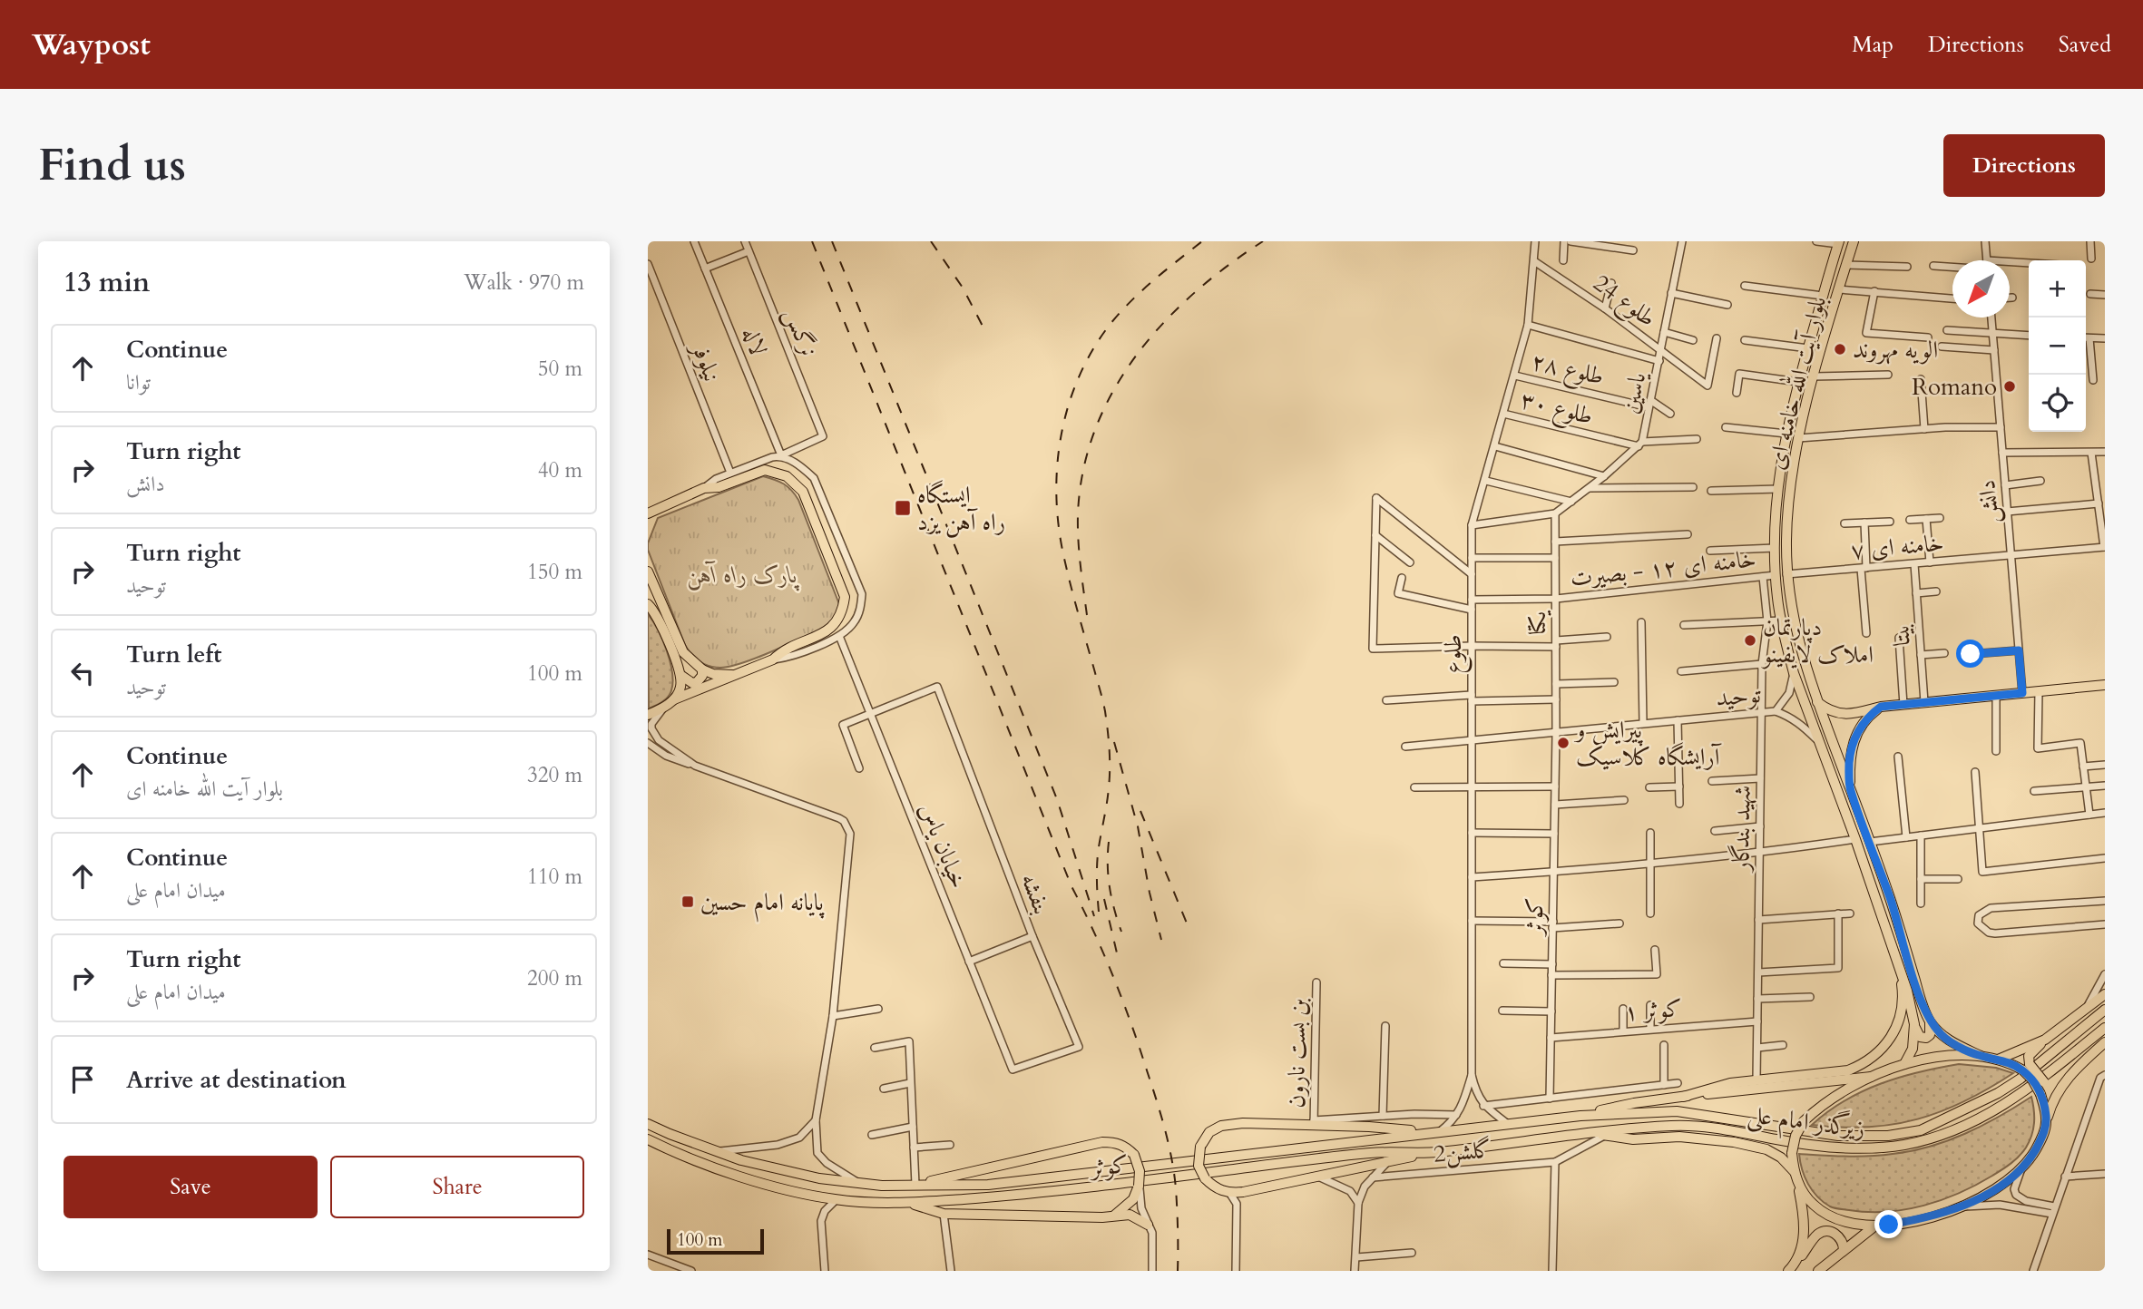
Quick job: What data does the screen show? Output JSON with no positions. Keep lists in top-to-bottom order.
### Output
{
  "streets": {
    "main road": ["بلوار آیت الله خامنه ای", "کوثر", "زیرگذر امام علی"],
    "street": [
      "طلوع 24",
      "نرگس",
      "لاله",
      "نیلوفر",
      "طلوع ۲۸",
      "یاسین",
      "طلوع ۳۰",
      "دانش",
      "خامنه ای ۷",
      "خامنه ای ۱۲ - بصیرت",
      "یکتا",
      "بیتا",
      "طلوع",
      "توحید",
      "شهید بندگار",
      "خیابان یاس",
      "بنفشه",
      "کوثر ۱",
      "بن بست نارون",
      "گلشن2"
    ]
  },
  "crossings": [
    ["طلوع 24", "یاسین"],
    ["طلوع 24", "طلوع"],
    ["نرگس", "لاله"],
    ["طلوع ۲۸", "یاسین"],
    ["طلوع ۲۸", "طلوع"],
    ["بلوار آیت الله خامنه ای", "خامنه ای ۷"],
    ["بلوار آیت الله خامنه ای", "خامنه ای ۱۲ - بصیرت"],
    ["بلوار آیت الله خامنه ای", "توحید"],
    ["یاسین", "طلوع ۳۰"],
    ["یاسین", "یکتا"],
    ["طلوع ۳۰", "طلوع"],
    ["دانش", "خامنه ای ۷"],
    ["خامنه ای ۷", "بیتا"],
    ["خامنه ای ۱۲ - بصیرت", "یکتا"],
    ["خامنه ای ۱۲ - بصیرت", "طلوع"],
    ["خامنه ای ۱۲ - بصیرت", "شهید بندگار"],
    ["یکتا", "توحید"],
    ["یکتا", "کوثر"],
    ["طلوع", "توحید"],
    ["توحید", "شهید بندگار"],
    ["توحید", "کوثر"],
    ["شهید بندگار", "کوثر ۱"],
    ["خیابان یاس", "بنفشه"],
    ["کوثر", "کوثر ۱"],
    ["کوثر", "زیرگذر امام علی"]
  ],
  "parks": ["پارک راه آهن"],
  "places": {
    "other": [
      "الویه مهروند",
      "Romano",
      "دپارتمان املاک لایفینو",
      "پیرایش و آرایشگاه کلاسیک"
    ],
    "transit": ["ایستگاه راه آهن یزد", "پایانه امام حسین"]
  },
  "scale_bar": "100 m",
  "north": "bottom left",
  "page": {
    "header": "Waypost",
    "nav": ["Map", "Directions", "Saved"],
    "buttons": [
      "Directions",
      ["Save", "Share"]
    ],
    "title": "Find us",
    "heading": ["13 min", "Walk · 970 m"],
    "map_buttons": ["+", "−"],
    "list": [
      ["Continue", "توانا", "50 m"],
      ["Turn right", "دانش", "40 m"],
      ["Turn right", "توحید", "150 m"],
      ["Turn left", "توحید", "100 m"],
      ["Continue", "بلوار آیت الله خامنه ای", "320 m"],
      ["Continue", "میدان امام علی", "110 m"],
      ["Turn right", "میدان امام علی", "200 m"],
      "Arrive at destination"
    ],
    "scale": "100 m"
  }
}
